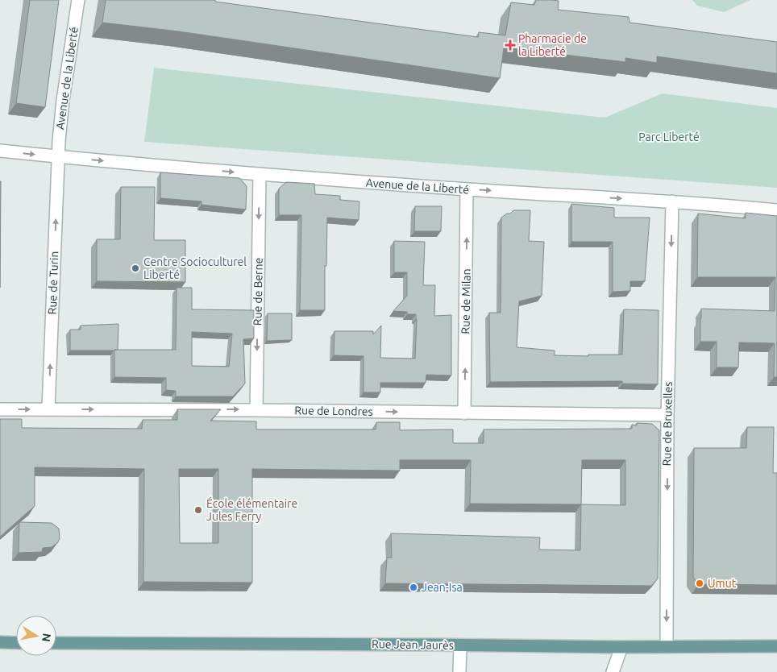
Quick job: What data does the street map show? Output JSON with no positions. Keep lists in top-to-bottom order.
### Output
{
  "streets": {
    "main road": ["Rue Jean Jaurès"],
    "street": [
      "Avenue de la Liberté",
      "Rue de Turin",
      "Rue de Berne",
      "Rue de Milan",
      "Rue de Londres",
      "Rue de Bruxelles"
    ]
  },
  "crossings": [
    ["Avenue de la Liberté", "Rue de Turin"],
    ["Avenue de la Liberté", "Rue de Berne"],
    ["Avenue de la Liberté", "Rue de Milan"],
    ["Avenue de la Liberté", "Rue de Bruxelles"],
    ["Rue de Turin", "Rue de Londres"],
    ["Rue de Berne", "Rue de Londres"],
    ["Rue de Milan", "Rue de Londres"],
    ["Rue de Londres", "Rue de Bruxelles"],
    ["Rue de Bruxelles", "Rue Jean Jaurès"]
  ],
  "one_way": [
    "Avenue de la Liberté",
    "Rue de Turin",
    "Rue de Berne",
    "Rue de Milan",
    "Rue de Londres",
    "Rue de Bruxelles"
  ],
  "parks": ["Parc Liberté"],
  "places": {
    "health": ["Pharmacie de la Liberté"],
    "other": [
      "Centre Socioculturel Liberté",
      "École élémentaire Jules Ferry",
      "Umut",
      "Jean-Isa"
    ]
  },
  "north": "right"
}
